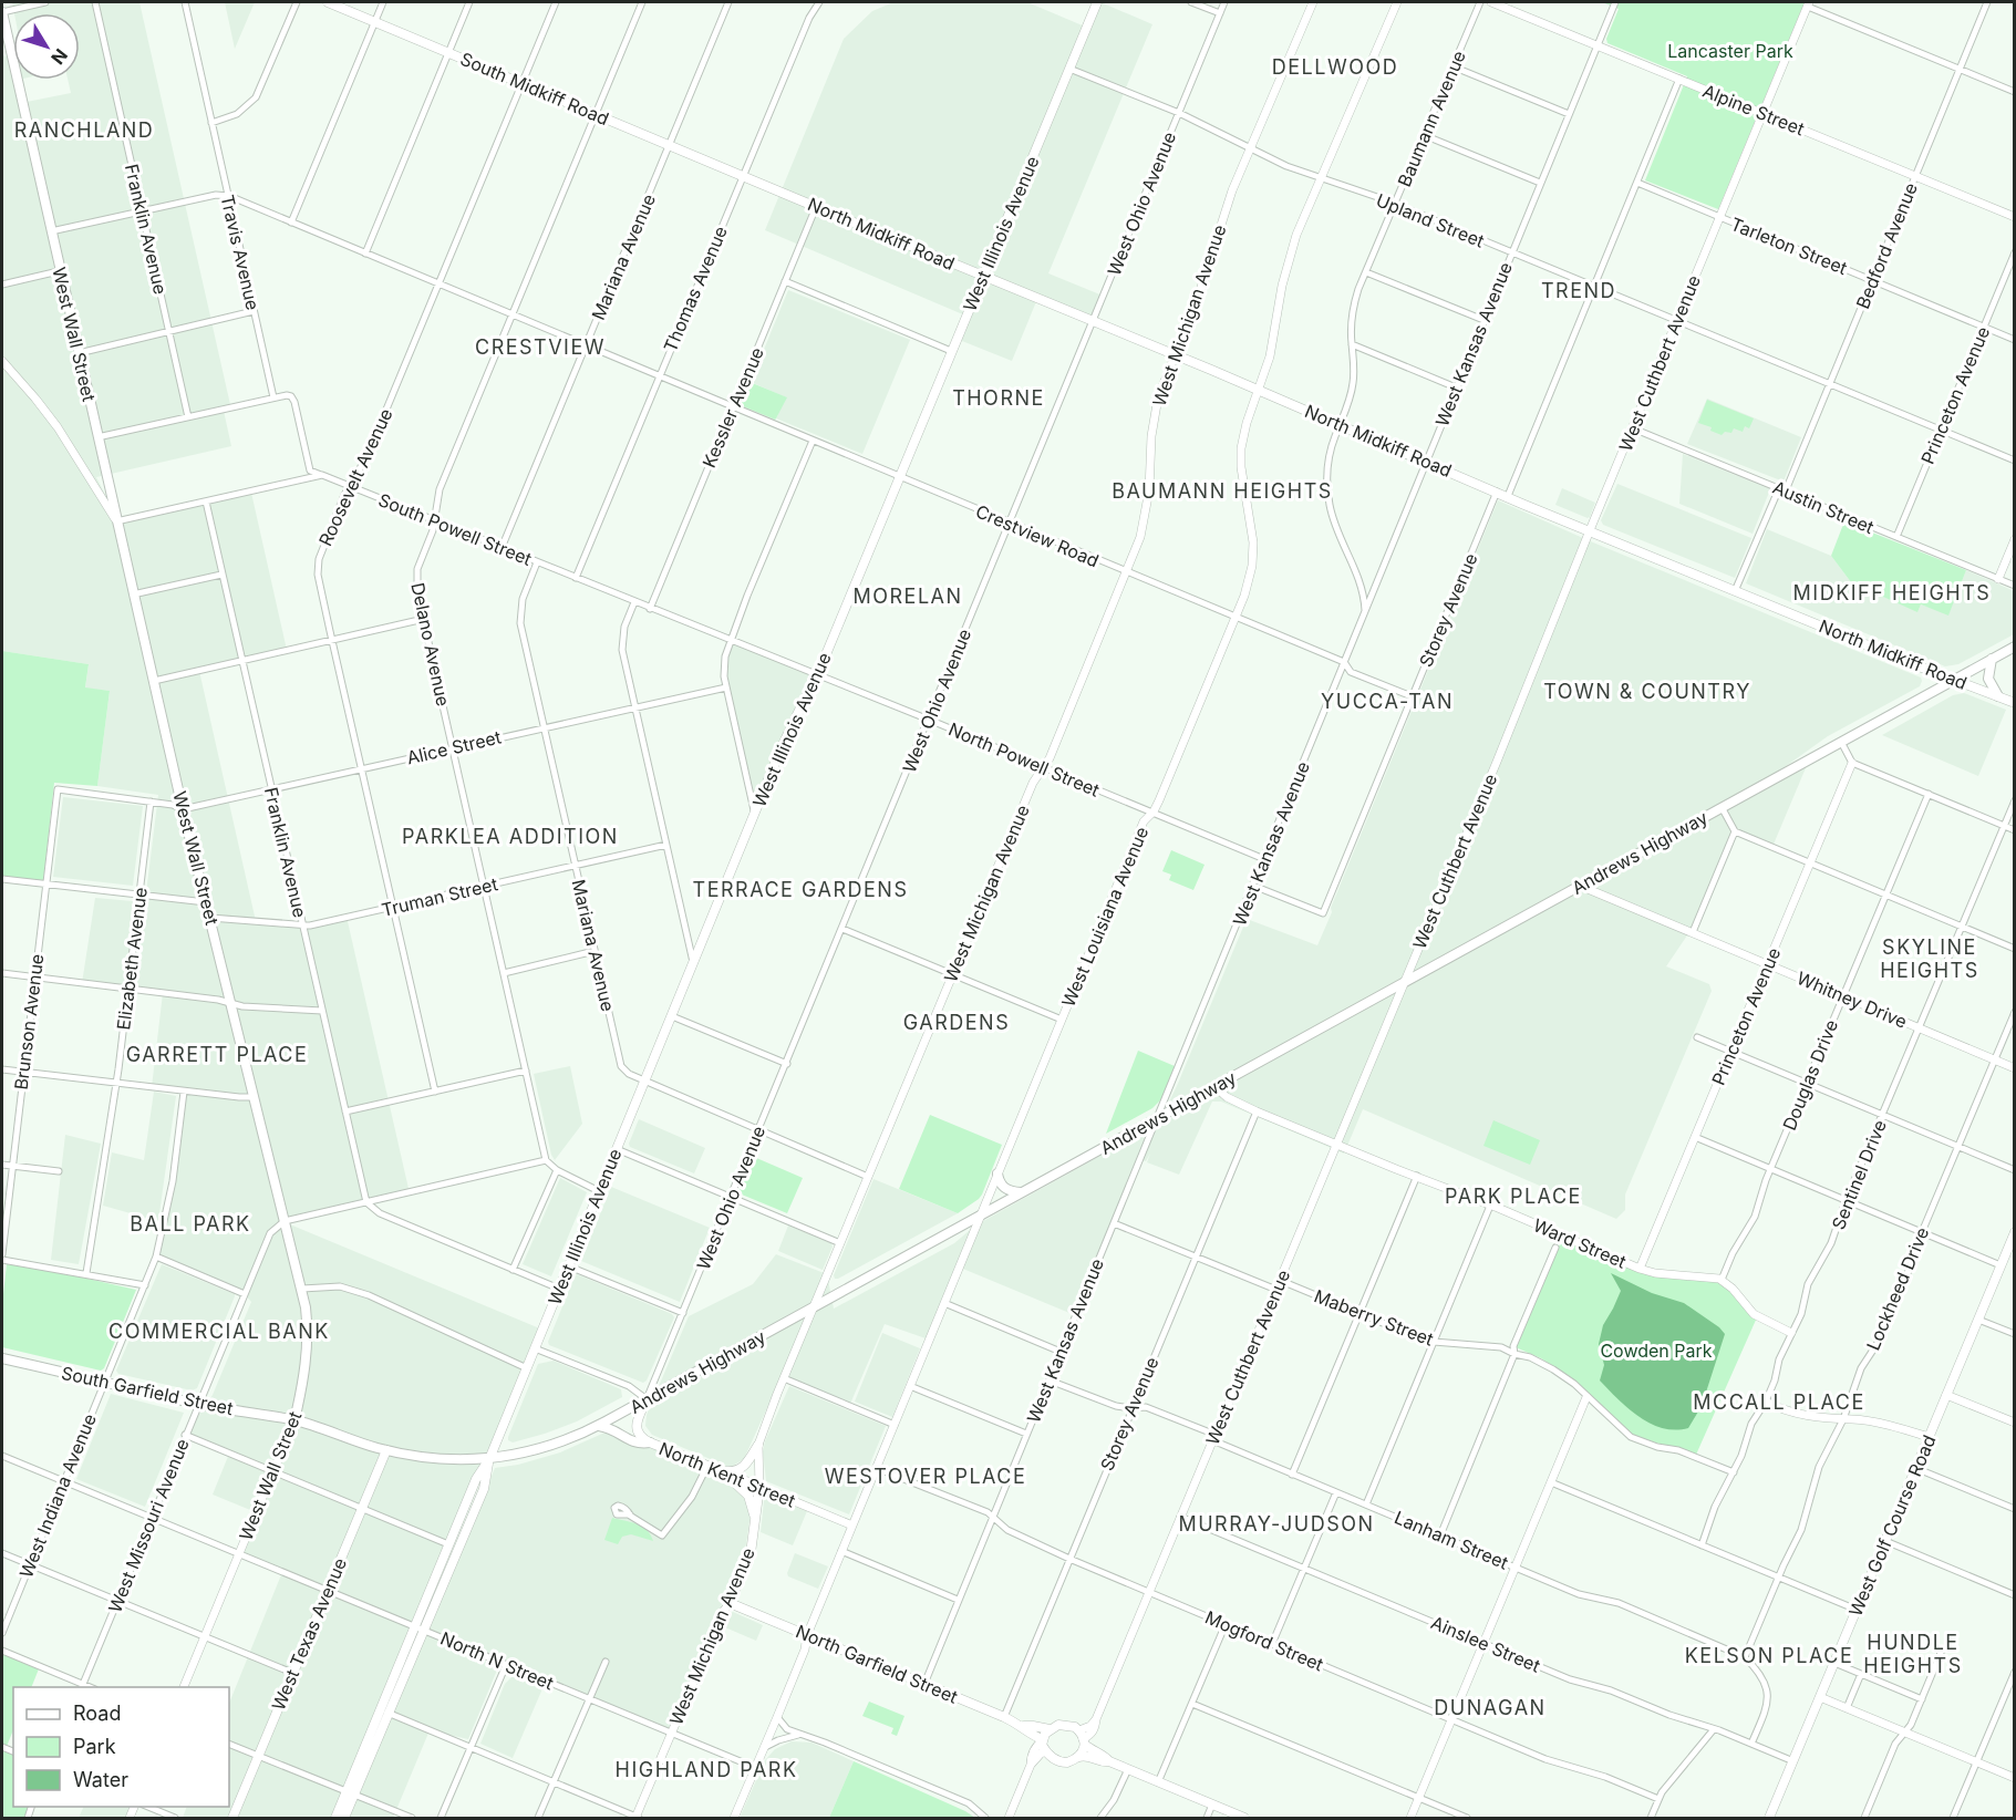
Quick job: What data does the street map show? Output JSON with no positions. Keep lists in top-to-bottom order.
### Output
{
  "streets": {
    "main road": [
      "South Midkiff Road",
      "North Midkiff Road",
      "West Illinois Avenue",
      "West Michigan Avenue",
      "West Wall Street",
      "Andrews Highway",
      "South Garfield Street",
      "North Kent Street",
      "West Golf Course Road",
      "West Texas Avenue",
      "North Garfield Street"
    ],
    "street": [
      "Alpine Street",
      "Baumann Avenue",
      "West Ohio Avenue",
      "Upland Street",
      "Franklin Avenue",
      "Tarleton Street",
      "Bedford Avenue",
      "Travis Avenue",
      "Mariana Avenue",
      "Thomas Avenue",
      "West Kansas Avenue",
      "West Cuthbert Avenue",
      "Princeton Avenue",
      "Kessler Avenue",
      "Roosevelt Avenue",
      "Austin Street",
      "South Powell Street",
      "Crestview Road",
      "Storey Avenue",
      "Delano Avenue",
      "Alice Street",
      "North Powell Street",
      "Truman Street",
      "West Louisiana Avenue",
      "Elizabeth Avenue",
      "Whitney Drive",
      "Brunson Avenue",
      "Douglas Drive",
      "Sentinel Drive",
      "Ward Street",
      "Lockheed Drive",
      "Maberry Street",
      "West Indiana Avenue",
      "West Missouri Avenue",
      "Lanham Street",
      "Mogford Street",
      "Ainslee Street",
      "North N Street"
    ]
  },
  "crossings": [
    ["South Midkiff Road", "North Midkiff Road"],
    ["South Midkiff Road", "Mariana Avenue"],
    ["South Midkiff Road", "Thomas Avenue"],
    ["South Midkiff Road", "Roosevelt Avenue"],
    ["South Midkiff Road", "Delano Avenue"],
    ["Alpine Street", "Bedford Avenue"],
    ["Alpine Street", "West Kansas Avenue"],
    ["Alpine Street", "West Cuthbert Avenue"],
    ["Baumann Avenue", "Upland Street"],
    ["Baumann Avenue", "North Midkiff Road"],
    ["Baumann Avenue", "West Kansas Avenue"],
    ["West Ohio Avenue", "Upland Street"],
    ["West Ohio Avenue", "North Midkiff Road"],
    ["West Ohio Avenue", "Mariana Avenue"],
    ["West Ohio Avenue", "Crestview Road"],
    ["West Ohio Avenue", "North Powell Street"],
    ["West Ohio Avenue", "Andrews Highway"],
    ["West Ohio Avenue", "North Kent Street"],
    ["Upland Street", "West Illinois Avenue"],
    ["Upland Street", "Bedford Avenue"],
    ["Upland Street", "West Michigan Avenue"],
    ["Upland Street", "West Kansas Avenue"],
    ["Upland Street", "West Cuthbert Avenue"],
    ["Upland Street", "Princeton Avenue"],
    ["Upland Street", "West Louisiana Avenue"],
    ["Franklin Avenue", "Alice Street"],
    ["Franklin Avenue", "Truman Street"],
    ["North Midkiff Road", "West Illinois Avenue"],
    ["North Midkiff Road", "Bedford Avenue"],
    ["North Midkiff Road", "Thomas Avenue"],
    ["North Midkiff Road", "West Michigan Avenue"],
    ["North Midkiff Road", "West Kansas Avenue"],
    ["North Midkiff Road", "West Cuthbert Avenue"],
    ["North Midkiff Road", "Kessler Avenue"],
    ["North Midkiff Road", "Storey Avenue"],
    ["North Midkiff Road", "Andrews Highway"],
    ["North Midkiff Road", "West Louisiana Avenue"],
    ["West Illinois Avenue", "Mariana Avenue"],
    ["West Illinois Avenue", "Crestview Road"],
    ["West Illinois Avenue", "North Powell Street"],
    ["West Illinois Avenue", "Andrews Highway"],
    ["West Illinois Avenue", "North N Street"],
    ["Tarleton Street", "Bedford Avenue"],
    ["Tarleton Street", "West Cuthbert Avenue"],
    ["Tarleton Street", "Princeton Avenue"],
    ["Bedford Avenue", "Austin Street"],
    ["Travis Avenue", "Crestview Road"],
    ["Mariana Avenue", "West Michigan Avenue"],
    ["Mariana Avenue", "South Powell Street"],
    ["Mariana Avenue", "Crestview Road"],
    ["Mariana Avenue", "Alice Street"],
    ["Mariana Avenue", "Truman Street"],
    ["Thomas Avenue", "South Powell Street"],
    ["Thomas Avenue", "Crestview Road"],
    ["West Michigan Avenue", "Crestview Road"],
    ["West Michigan Avenue", "North Powell Street"],
    ["West Michigan Avenue", "Andrews Highway"],
    ["West Michigan Avenue", "North Kent Street"],
    ["West Michigan Avenue", "North N Street"],
    ["West Michigan Avenue", "North Garfield Street"],
    ["West Wall Street", "Alice Street"],
    ["West Wall Street", "Andrews Highway"],
    ["West Wall Street", "Truman Street"],
    ["West Wall Street", "South Garfield Street"],
    ["West Wall Street", "West Missouri Avenue"],
    ["West Wall Street", "North N Street"],
    ["West Kansas Avenue", "Crestview Road"],
    ["West Kansas Avenue", "Storey Avenue"],
    ["West Kansas Avenue", "North Powell Street"],
    ["West Kansas Avenue", "Andrews Highway"],
    ["West Kansas Avenue", "Maberry Street"],
    ["West Kansas Avenue", "Lanham Street"],
    ["West Kansas Avenue", "Mogford Street"],
    ["West Kansas Avenue", "North Garfield Street"],
    ["West Cuthbert Avenue", "Austin Street"],
    ["West Cuthbert Avenue", "Andrews Highway"],
    ["West Cuthbert Avenue", "Ward Street"],
    ["West Cuthbert Avenue", "Maberry Street"],
    ["West Cuthbert Avenue", "Lanham Street"],
    ["West Cuthbert Avenue", "Mogford Street"],
    ["West Cuthbert Avenue", "Ainslee Street"],
    ["Princeton Avenue", "Austin Street"],
    ["Princeton Avenue", "Whitney Drive"],
    ["Princeton Avenue", "Ward Street"],
    ["Kessler Avenue", "Crestview Road"],
    ["Kessler Avenue", "North Powell Street"],
    ["Roosevelt Avenue", "South Powell Street"],
    ["Roosevelt Avenue", "Crestview Road"],
    ["Roosevelt Avenue", "Alice Street"],
    ["Roosevelt Avenue", "Truman Street"],
    ["South Powell Street", "Delano Avenue"],
    ["South Powell Street", "North Powell Street"],
    ["Crestview Road", "Storey Avenue"],
    ["Crestview Road", "Delano Avenue"],
    ["Crestview Road", "West Louisiana Avenue"],
    ["Storey Avenue", "Ward Street"],
    ["Storey Avenue", "Maberry Street"],
    ["Storey Avenue", "Lanham Street"],
    ["Storey Avenue", "Mogford Street"],
    ["Storey Avenue", "North Garfield Street"],
    ["Delano Avenue", "Alice Street"],
    ["Delano Avenue", "Truman Street"],
    ["North Powell Street", "West Louisiana Avenue"],
    ["Andrews Highway", "West Louisiana Avenue"],
    ["Andrews Highway", "Whitney Drive"],
    ["Andrews Highway", "Ward Street"],
    ["Andrews Highway", "South Garfield Street"],
    ["Andrews Highway", "North Kent Street"],
    ["Andrews Highway", "West Texas Avenue"],
    ["West Louisiana Avenue", "North Kent Street"],
    ["West Louisiana Avenue", "Mogford Street"],
    ["West Louisiana Avenue", "North N Street"],
    ["West Louisiana Avenue", "North Garfield Street"],
    ["Elizabeth Avenue", "Brunson Avenue"],
    ["Whitney Drive", "Douglas Drive"],
    ["Whitney Drive", "Sentinel Drive"],
    ["Whitney Drive", "Lockheed Drive"],
    ["Douglas Drive", "Ward Street"],
    ["Sentinel Drive", "Maberry Street"],
    ["Lockheed Drive", "Lanham Street"],
    ["South Garfield Street", "West Indiana Avenue"],
    ["South Garfield Street", "West Missouri Avenue"],
    ["West Indiana Avenue", "North N Street"],
    ["West Missouri Avenue", "North N Street"],
    ["West Golf Course Road", "Ainslee Street"],
    ["West Texas Avenue", "North N Street"]
  ],
  "districts": [
    "DELLWOOD",
    "RANCHLAND",
    "TREND",
    "CRESTVIEW",
    "THORNE",
    "BAUMANN HEIGHTS",
    "MIDKIFF HEIGHTS",
    "MORELAN",
    "TOWN & COUNTRY",
    "YUCCA-TAN",
    "PARKLEA ADDITION",
    "TERRACE GARDENS",
    "SKYLINE HEIGHTS",
    "GARDENS",
    "GARRETT PLACE",
    "PARK PLACE",
    "BALL PARK",
    "COMMERCIAL BANK",
    "MCCALL PLACE",
    "WESTOVER PLACE",
    "MURRAY-JUDSON",
    "HUNDLE HEIGHTS",
    "KELSON PLACE",
    "DUNAGAN",
    "HIGHLAND PARK"
  ],
  "parks": ["Lancaster Park", "Cowden Park"],
  "legend": ["Road", "Park", "Water"],
  "north": "bottom right"
}
